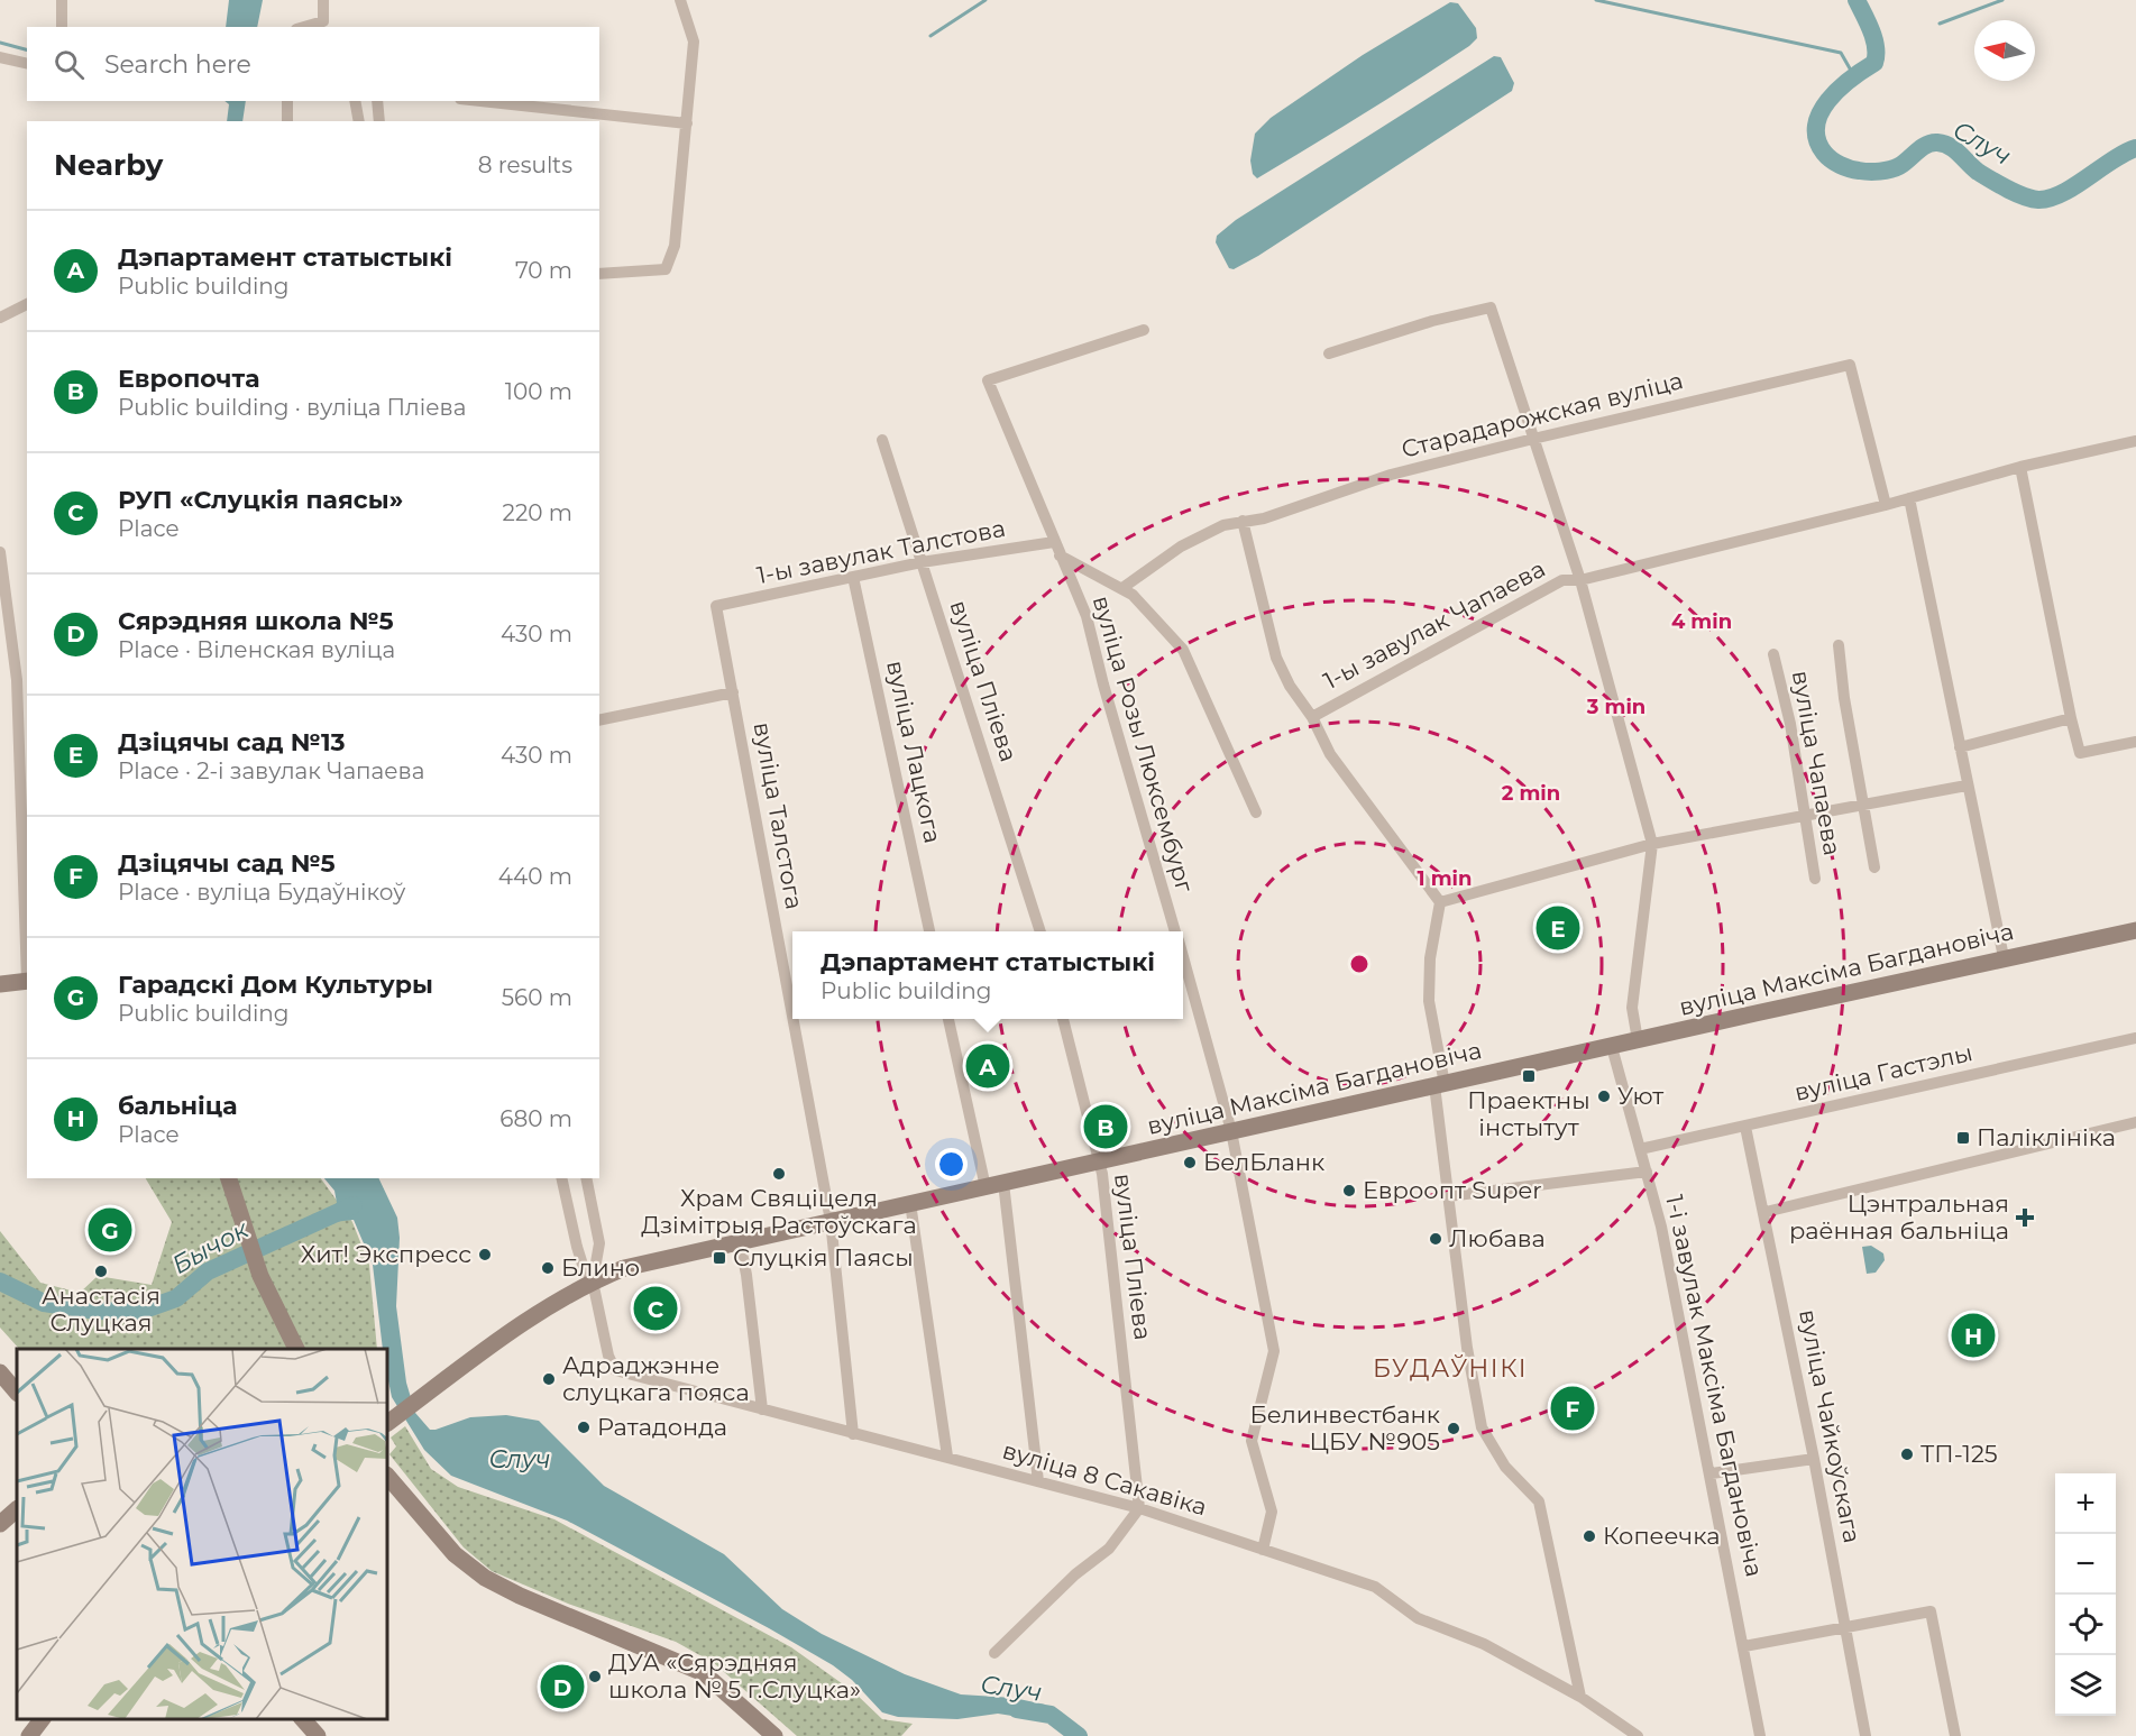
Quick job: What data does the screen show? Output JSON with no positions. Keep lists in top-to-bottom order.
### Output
{
  "streets": {
    "main road": ["вуліца Максіма Багдановіча"],
    "street": [
      "Старадарожская вуліца",
      "1-ы завулак Талстова",
      "1-ы завулак Чапаева",
      "вуліца Пліева",
      "вуліца Розы Люксембург",
      "вуліца Лацкога",
      "вуліца Чапаева",
      "вуліца Талстога",
      "вуліца Гастэлы",
      "1-і завулак Максіма Багдановіча",
      "вуліца Чайкоўскага",
      "вуліца 8 Сакавіка"
    ]
  },
  "crossings": [
    ["Старадарожская вуліца", "1-ы завулак Чапаева"],
    ["1-ы завулак Талстова", "вуліца Пліева"],
    ["1-ы завулак Талстова", "вуліца Розы Люксембург"],
    ["1-ы завулак Талстова", "вуліца Лацкога"],
    ["1-ы завулак Талстова", "вуліца Талстога"],
    ["вуліца Пліева", "вуліца Максіма Багдановіча"],
    ["вуліца Пліева", "вуліца 8 Сакавіка"],
    ["вуліца Розы Люксембург", "вуліца Максіма Багдановіча"],
    ["вуліца Розы Люксембург", "вуліца 8 Сакавіка"],
    ["вуліца Талстога", "вуліца Максіма Багдановіча"],
    ["вуліца Талстога", "вуліца 8 Сакавіка"],
    ["вуліца Максіма Багдановіча", "1-і завулак Максіма Багдановіча"],
    ["вуліца Максіма Багдановіча", "вуліца 8 Сакавіка"],
    ["вуліца Гастэлы", "1-і завулак Максіма Багдановіча"],
    ["вуліца Гастэлы", "вуліца Чайкоўскага"]
  ],
  "districts": ["БУДАЎНІКІ"],
  "water": ["Случ", "Бычок"],
  "places": {
    "transit": ["Праектны інстытут", "Паліклініка", "Слуцкія Паясы"],
    "other": [
      "Уют",
      "БелБланк",
      "Храм Свяціцеля Дзімітрыя Растоўскага",
      "Евроопт Super",
      "Любава",
      "Хит! Экспресс",
      "Блино",
      "Анастасія Слуцкая",
      "Адраджэнне слуцкага пояса",
      "Ратадонда",
      "Белинвестбанк ЦБУ №905",
      "ТП-125",
      "Копеечка",
      "ДУА «Сярэдняя школа № 5 г.Слуцка»"
    ],
    "health": ["Цэнтральная раённая бальніца"]
  },
  "north": "left",
  "page": {
    "search": "Search here",
    "heading": ["Nearby", "8 results"],
    "list": [
      {
        "mark": "A",
        "name": "Дэпартамент статыстыкі",
        "note": "Public building",
        "value": "70 m"
      },
      {
        "mark": "B",
        "name": "Европочта",
        "note": "Public building · вуліца Пліева",
        "value": "100 m"
      },
      {
        "mark": "C",
        "name": "РУП «Слуцкія паясы»",
        "note": "Place",
        "value": "220 m"
      },
      {
        "mark": "D",
        "name": "Сярэдняя школа №5",
        "note": "Place · Віленская вуліца",
        "value": "430 m"
      },
      {
        "mark": "E",
        "name": "Дзіцячы сад №13",
        "note": "Place · 2-і завулак Чапаева",
        "value": "430 m"
      },
      {
        "mark": "F",
        "name": "Дзіцячы сад №5",
        "note": "Place · вуліца Будаўнікоў",
        "value": "440 m"
      },
      {
        "mark": "G",
        "name": "Гарадскі Дом Культуры",
        "note": "Public building",
        "value": "560 m"
      },
      {
        "mark": "H",
        "name": "бальніца",
        "note": "Place",
        "value": "680 m"
      }
    ],
    "pins": [
      "E",
      "A",
      "B",
      "G",
      "C",
      "H",
      "F",
      "D"
    ],
    "popup": ["Дэпартамент статыстыкі", "Public building"],
    "map_buttons": ["+", "−"]
  },
  "rings": [
    "4 min",
    "3 min",
    "2 min",
    "1 min"
  ]
}
